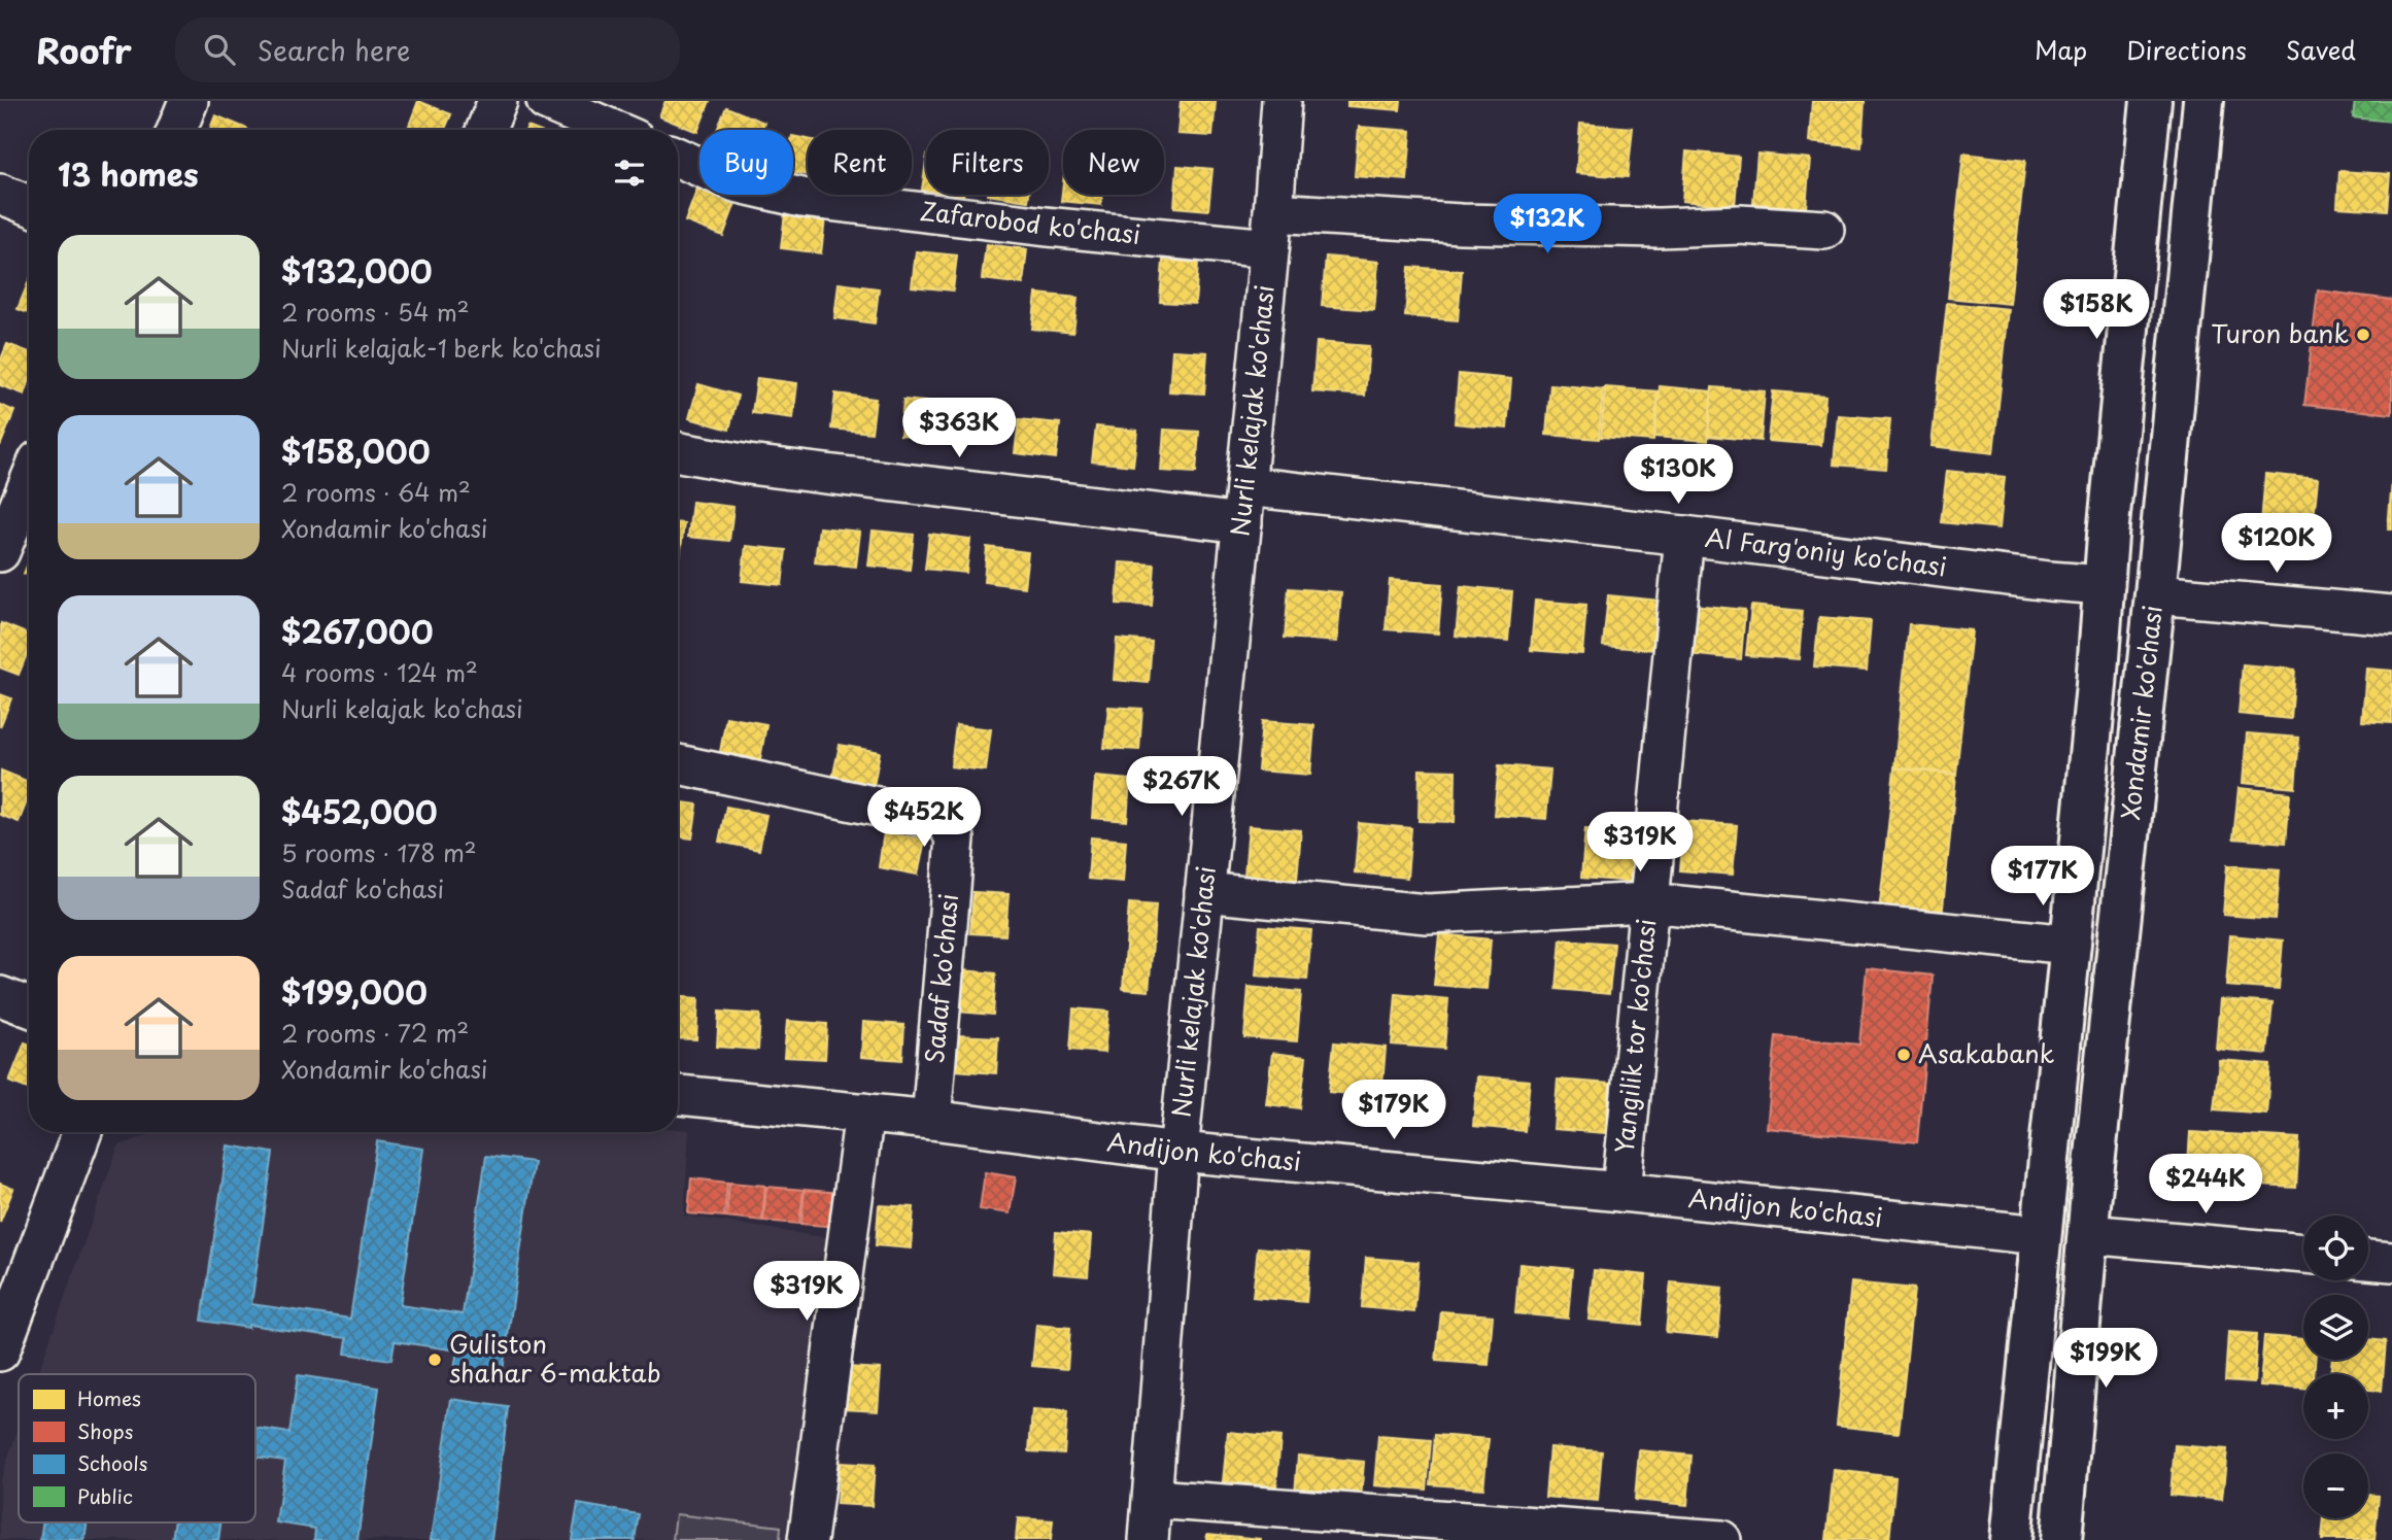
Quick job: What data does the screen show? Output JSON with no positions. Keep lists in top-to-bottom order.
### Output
{
  "streets": {
    "main road": ["Xondamir ko'chasi"],
    "street": [
      "Zafarobod ko'chasi",
      "Nurli kelajak ko'chasi",
      "Al Farg'oniy ko'chasi",
      "Sadaf ko'chasi",
      "Yangilik tor ko'chasi",
      "Andijon ko'chasi"
    ]
  },
  "crossings": [
    ["Zafarobod ko'chasi", "Nurli kelajak ko'chasi"],
    ["Nurli kelajak ko'chasi", "Al Farg'oniy ko'chasi"],
    ["Nurli kelajak ko'chasi", "Andijon ko'chasi"],
    ["Al Farg'oniy ko'chasi", "Xondamir ko'chasi"],
    ["Al Farg'oniy ko'chasi", "Yangilik tor ko'chasi"],
    ["Xondamir ko'chasi", "Andijon ko'chasi"],
    ["Sadaf ko'chasi", "Andijon ko'chasi"],
    ["Yangilik tor ko'chasi", "Andijon ko'chasi"]
  ],
  "places": ["Turon bank", "Asakabank", "Guliston shahar 6-maktab"],
  "legend": [
    "Homes",
    "Shops",
    "Schools",
    "Public"
  ],
  "page": {
    "header": "Roofr",
    "search": "Search here",
    "nav": ["Map", "Directions", "Saved"],
    "chip": [
      "Buy",
      "Rent",
      "Filters",
      "New"
    ],
    "heading": "13 homes",
    "price": [
      "$132K",
      "$158K",
      "$363K",
      "$130K",
      "$120K",
      "$267K",
      "$452K",
      "$319K",
      "$177K",
      "$179K",
      "$244K",
      "$319K",
      "$199K"
    ],
    "list": [
      {
        "name": "$132,000",
        "note": "2 rooms · 54 m² · Nurli kelajak-1 berk ko'chasi"
      },
      {
        "name": "$158,000",
        "note": "2 rooms · 64 m² · Xondamir ko'chasi"
      },
      {
        "name": "$267,000",
        "note": "4 rooms · 124 m² · Nurli kelajak ko'chasi"
      },
      {
        "name": "$452,000",
        "note": "5 rooms · 178 m² · Sadaf ko'chasi"
      },
      {
        "name": "$199,000",
        "note": "2 rooms · 72 m² · Xondamir ko'chasi"
      }
    ],
    "map_buttons": ["+", "−"]
  }
}
